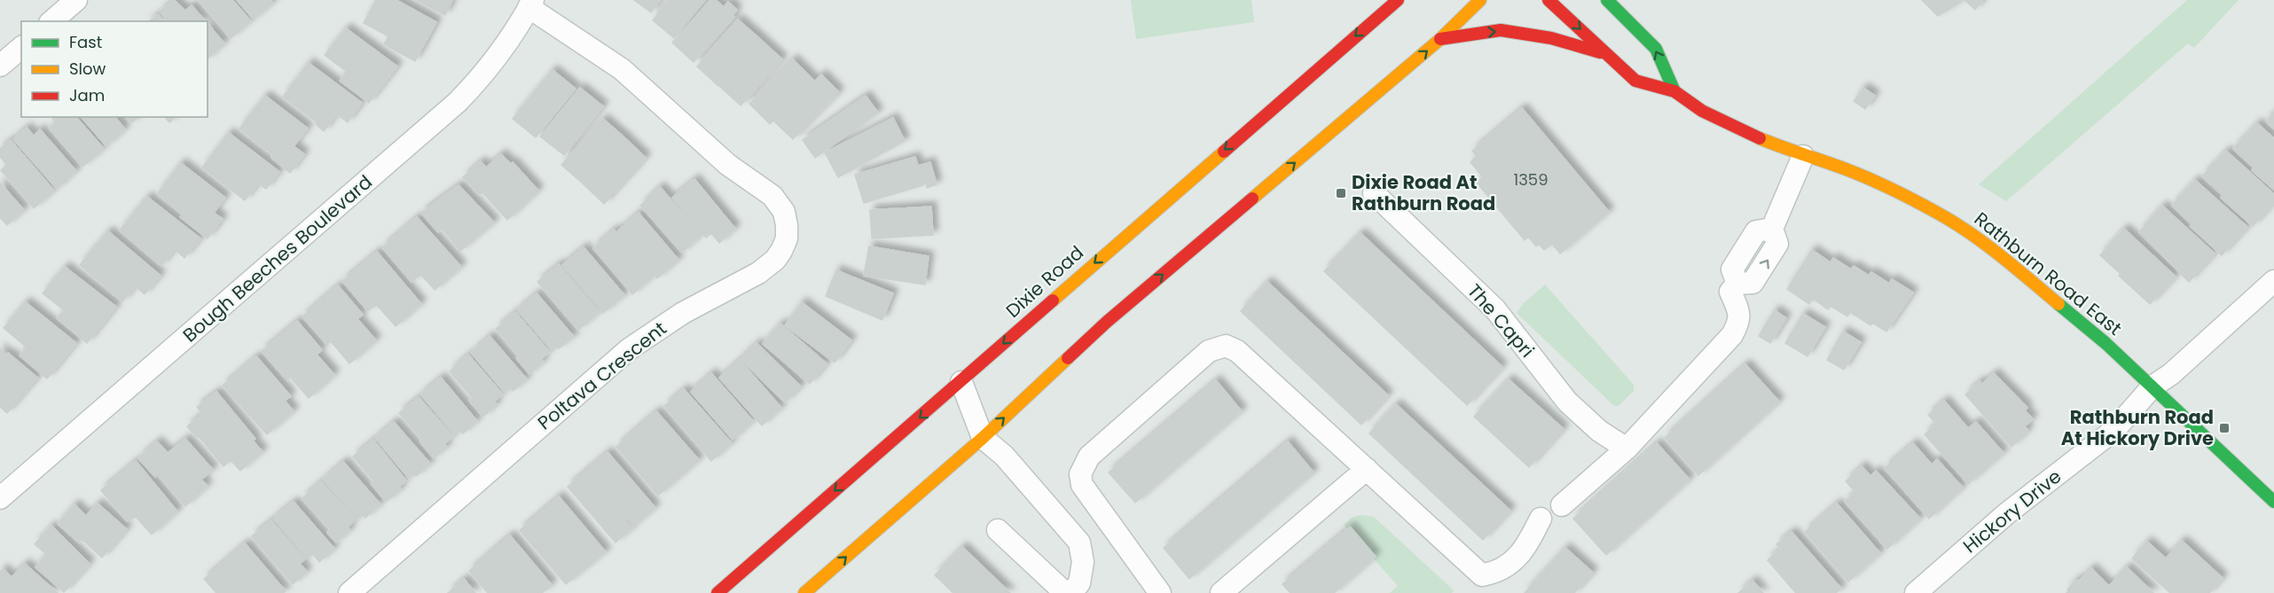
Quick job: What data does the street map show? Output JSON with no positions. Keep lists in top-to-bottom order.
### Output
{
  "streets": {
    "main road": ["Rathburn Road East", "Dixie Road"],
    "street": [
      "Bough Beeches Boulevard",
      "The Capri",
      "Poltava Crescent",
      "Hickory Drive"
    ]
  },
  "crossings": [
    ["Bough Beeches Boulevard", "Poltava Crescent"],
    ["Rathburn Road East", "Hickory Drive"]
  ],
  "places": {
    "transit": ["Dixie Road At Rathburn Road", "Rathburn Road At Hickory Drive"]
  },
  "house_numbers": ["1359"],
  "legend": ["Fast", "Slow", "Jam"]
}
